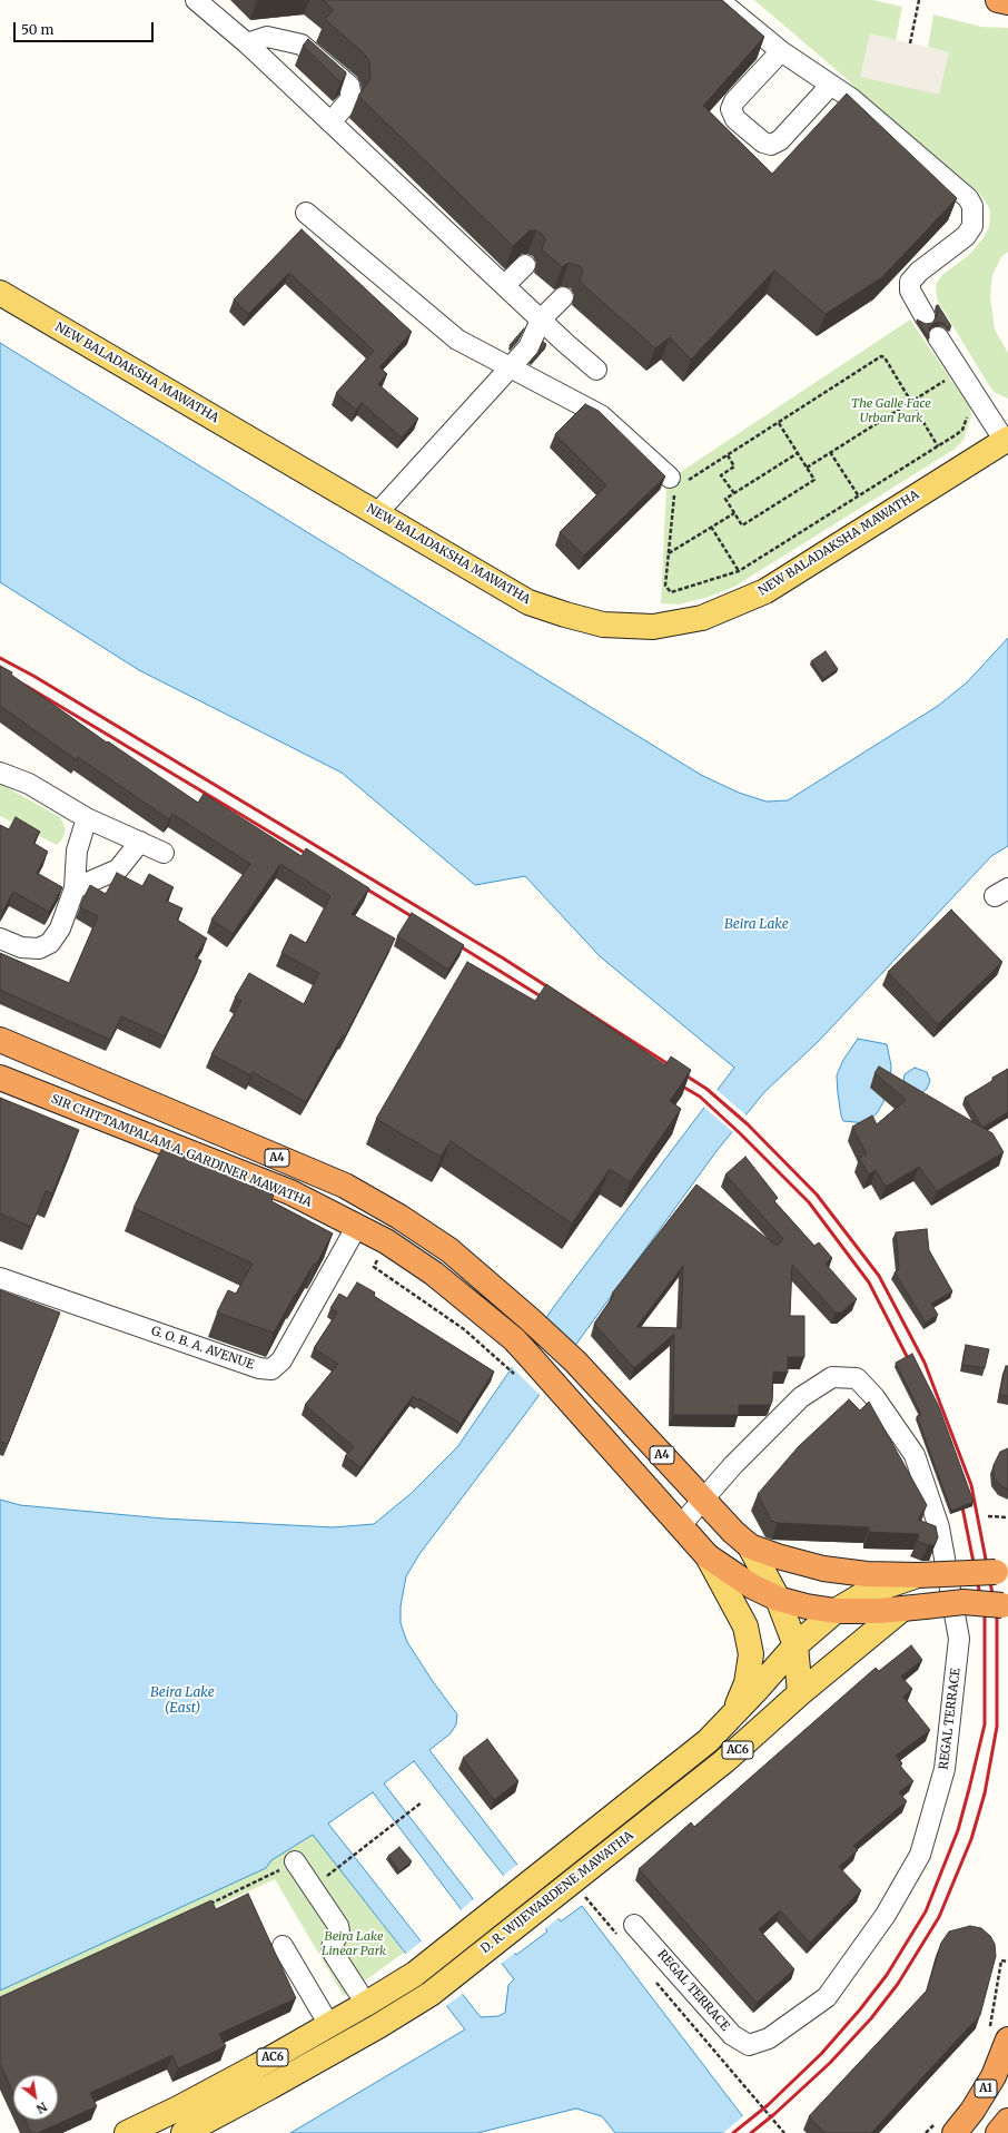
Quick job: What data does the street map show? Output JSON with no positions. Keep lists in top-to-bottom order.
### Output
{
  "streets": {
    "highway": ["SIR CHITTAMPALAM A. GARDINER MAWATHA", "A4", "A1"],
    "main road": ["NEW BALADAKSHA MAWATHA", "AC6", "D. R. WIJEWARDENE MAWATHA"],
    "street": ["G. O. B. A. AVENUE", "REGAL TERRACE"]
  },
  "crossings": [
    ["SIR CHITTAMPALAM A. GARDINER MAWATHA", "G. O. B. A. AVENUE"],
    ["SIR CHITTAMPALAM A. GARDINER MAWATHA", "D. R. WIJEWARDENE MAWATHA"],
    ["A4", "REGAL TERRACE"]
  ],
  "water": ["Beira Lake", "Beira Lake (East)"],
  "parks": ["The Galle Face Urban Park", "Beira Lake Linear Park"],
  "scale_bar": "50 m",
  "north": "bottom right"
}
